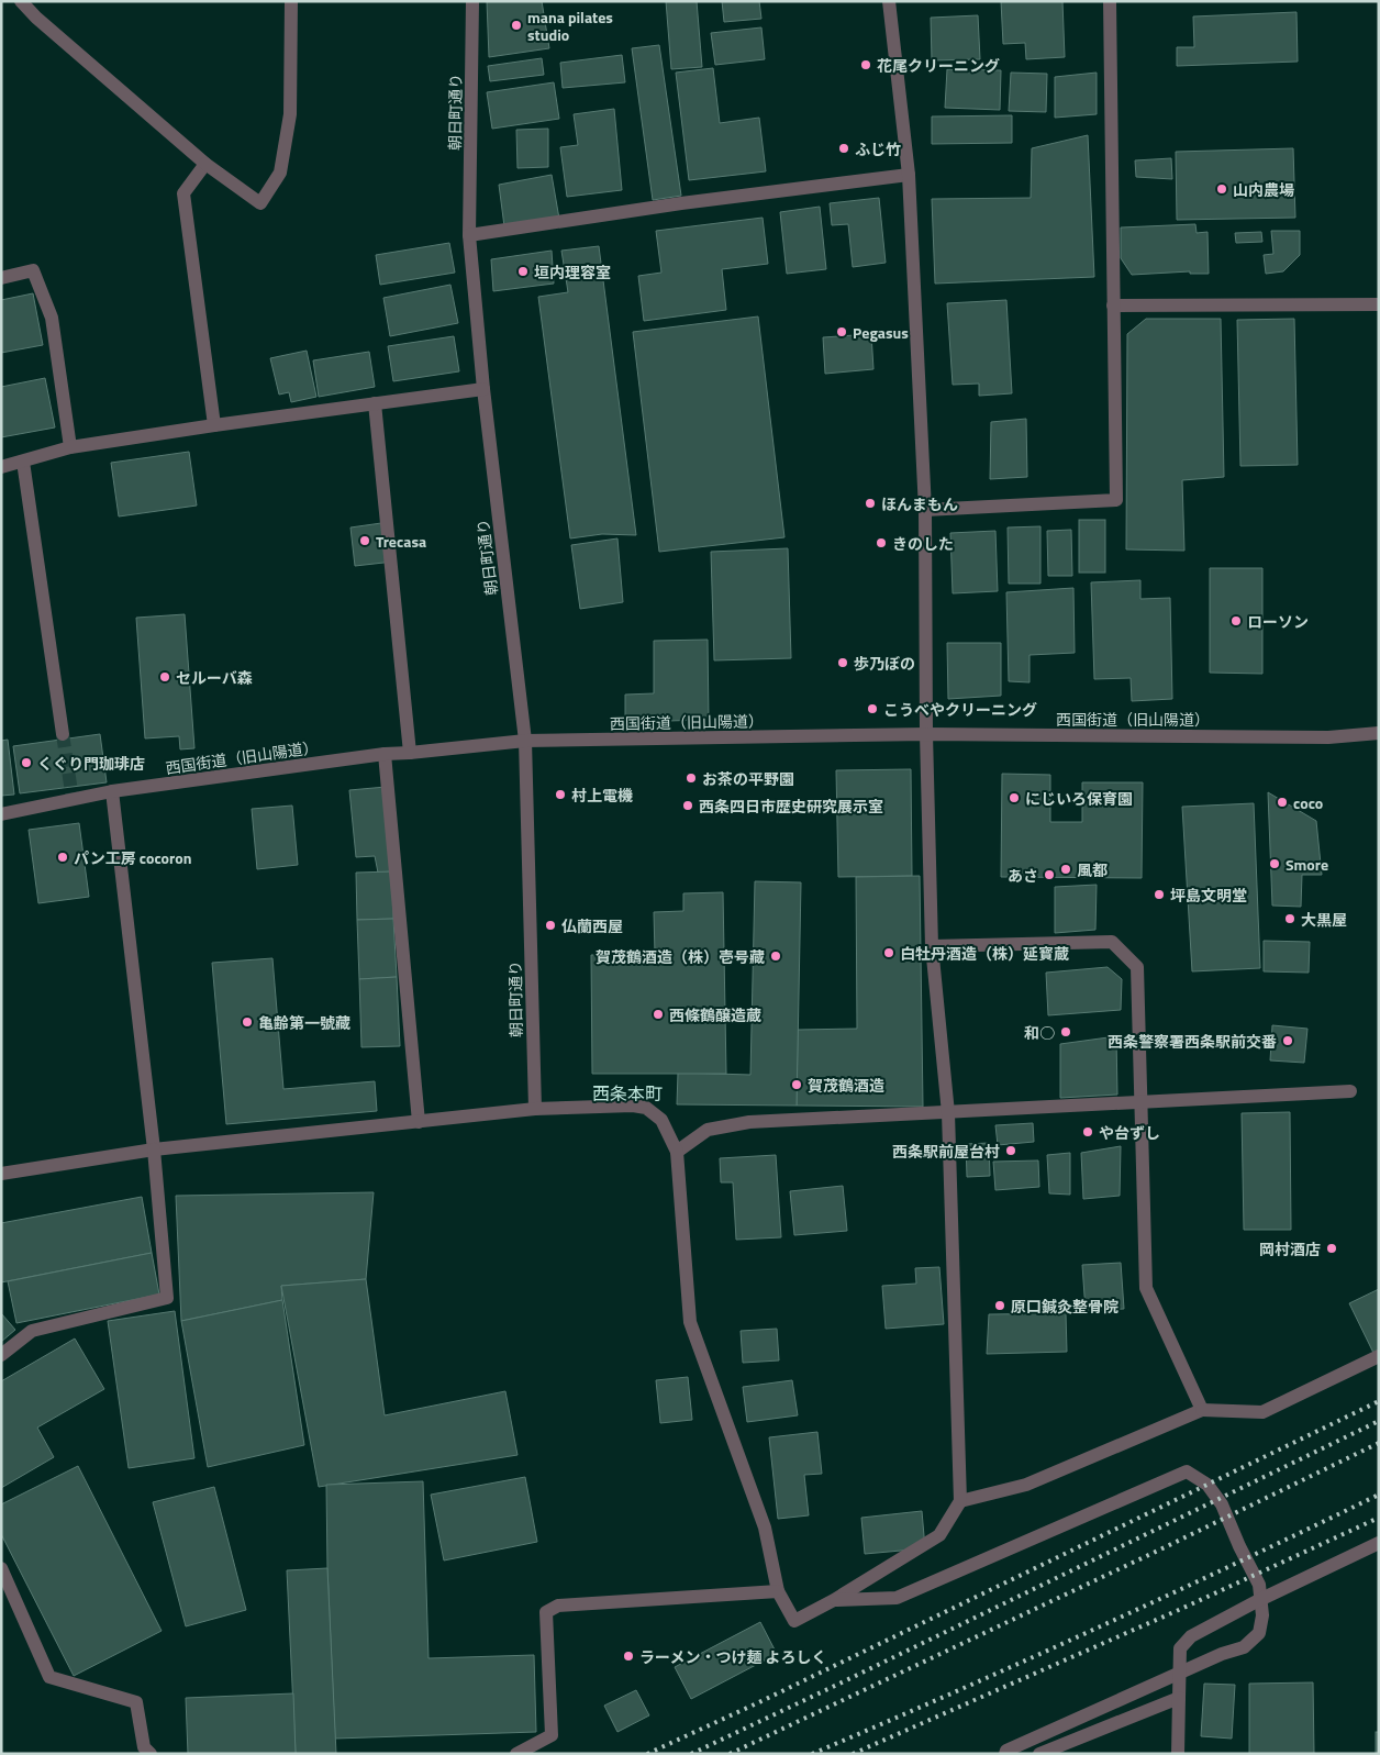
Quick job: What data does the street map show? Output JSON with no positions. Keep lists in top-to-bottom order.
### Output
{
  "streets": {
    "street": ["朝日町通り", "西国街道（旧山陽道）"]
  },
  "crossings": [
    ["朝日町通り", "西国街道（旧山陽道）"]
  ],
  "districts": ["西条本町"],
  "places": [
    "mana pilates studio",
    "花尾クリーニング",
    "ふじ竹",
    "山内農場",
    "垣内理容室",
    "Pegasus",
    "ほんまもん",
    "Trecasa",
    "きのした",
    "ローソン",
    "歩乃ぼの",
    "セルーバ森",
    "こうべやクリーニング",
    "くぐり門珈琲店",
    "お茶の平野園",
    "村上電機",
    "にじいろ保育園",
    "coco",
    "西条四日市歴史研究展示室",
    "パン工房 cocoron",
    "Smore",
    "風都",
    "あさ",
    "坪島文明堂",
    "大黒屋",
    "仏蘭西屋",
    "白牡丹酒造（株）延寳蔵",
    "賀茂鶴酒造（株）壱号藏",
    "西條鶴醸造蔵",
    "亀齢第一號藏",
    "和○",
    "西条警察署西条駅前交番",
    "賀茂鶴酒造",
    "や台ずし",
    "西条駅前屋台村",
    "岡村酒店",
    "原口鍼灸整骨院",
    "ラーメン・つけ麺 よろしく"
  ]
}
